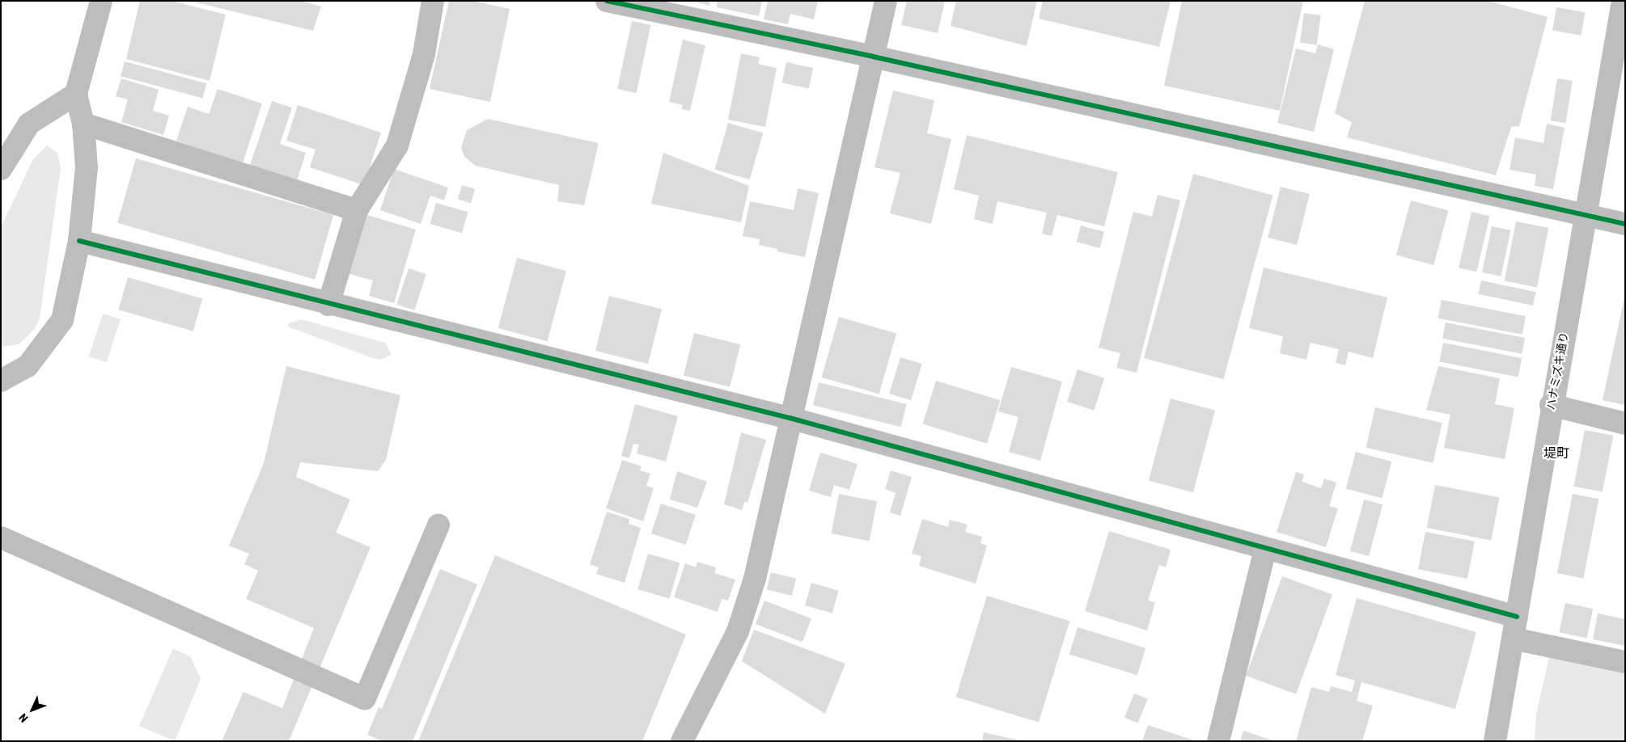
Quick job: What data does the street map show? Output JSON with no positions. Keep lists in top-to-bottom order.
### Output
{
  "streets": {
    "street": ["ハナミズキ通り"]
  },
  "districts": ["堤町"],
  "north": "bottom left"
}
